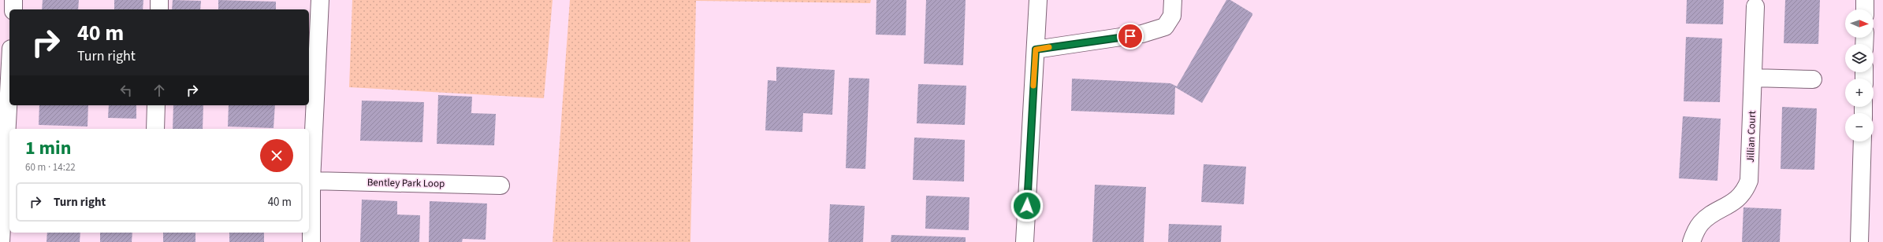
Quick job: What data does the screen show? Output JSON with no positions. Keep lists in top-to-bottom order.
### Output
{
  "streets": {
    "street": ["Jillian Court", "Bentley Park Loop"]
  },
  "north": "right",
  "page": {
    "map_buttons": ["+", "−"],
    "turn": ["40 m", "Turn right"],
    "heading": ["1 min", "60 m · 14:22"],
    "list": [
      {
        "name": "Turn right",
        "value": "40 m"
      }
    ]
  }
}
